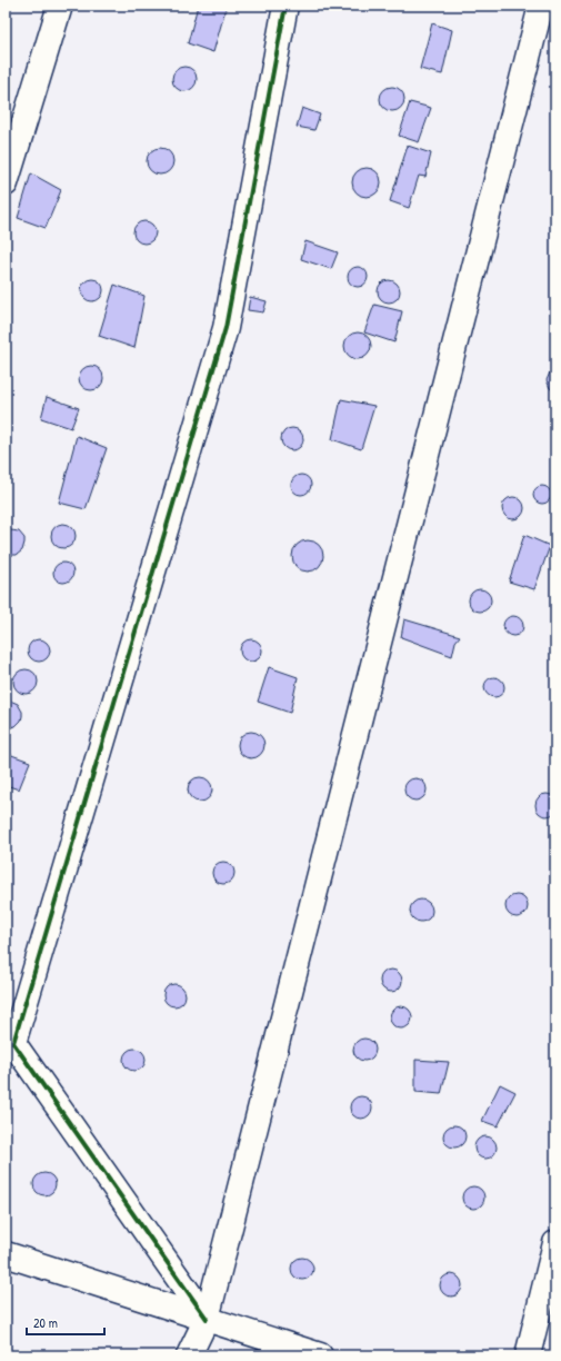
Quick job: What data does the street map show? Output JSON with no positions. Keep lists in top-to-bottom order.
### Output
{
  "scale_bar": "20 m"
}
